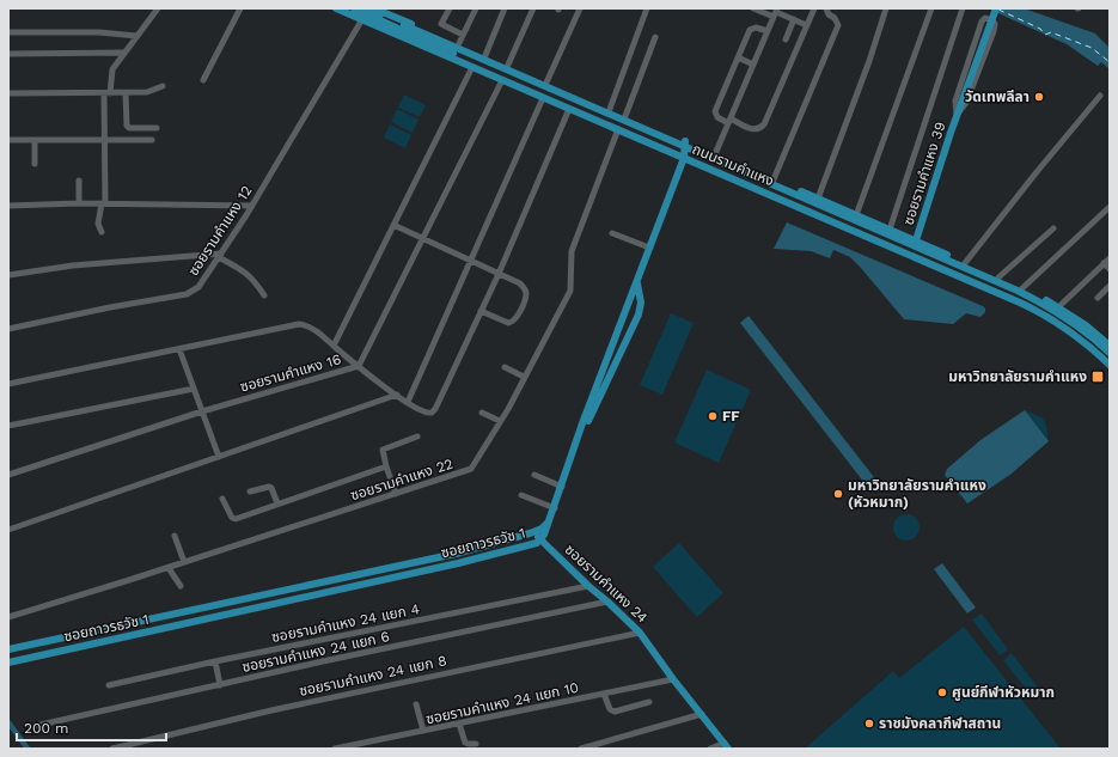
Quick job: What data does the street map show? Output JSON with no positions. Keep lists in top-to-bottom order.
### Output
{
  "streets": {
    "main road": [
      "ถนนรามคำแหง",
      "ซอยรามคำแหง 39",
      "ซอยถาวรธวัช 1",
      "ซอยรามคำแหง 24"
    ],
    "street": [
      "ซอยรามคำแหง 12",
      "ซอยรามคำแหง 16",
      "ซอยรามคำแหง 22",
      "ซอยรามคำแหง 24 แยก 4",
      "ซอยรามคำแหง 24 แยก 6",
      "ซอยรามคำแหง 24 แยก 8",
      "ซอยรามคำแหง 24 แยก 10"
    ]
  },
  "crossings": [
    ["ถนนรามคำแหง", "ซอยรามคำแหง 39"],
    ["ถนนรามคำแหง", "ซอยรามคำแหง 12"],
    ["ถนนรามคำแหง", "ซอยรามคำแหง 16"],
    ["ถนนรามคำแหง", "ซอยรามคำแหง 22"],
    ["ซอยถาวรธวัช 1", "ซอยรามคำแหง 24"],
    ["ซอยรามคำแหง 24", "ซอยรามคำแหง 24 แยก 4"],
    ["ซอยรามคำแหง 24", "ซอยรามคำแหง 24 แยก 6"],
    ["ซอยรามคำแหง 24", "ซอยรามคำแหง 24 แยก 8"],
    ["ซอยรามคำแหง 24", "ซอยรามคำแหง 24 แยก 10"]
  ],
  "places": {
    "other": [
      "วัดเทพลีลา",
      "FF",
      "มหาวิทยาลัยรามคำแหง (หัวหมาก)",
      "ศูนย์กีฬาหัวหมาก",
      "ราชมังคลากีฬาสถาน"
    ],
    "transit": ["มหาวิทยาลัยรามคำแหง"]
  },
  "scale_bar": "200 m"
}
